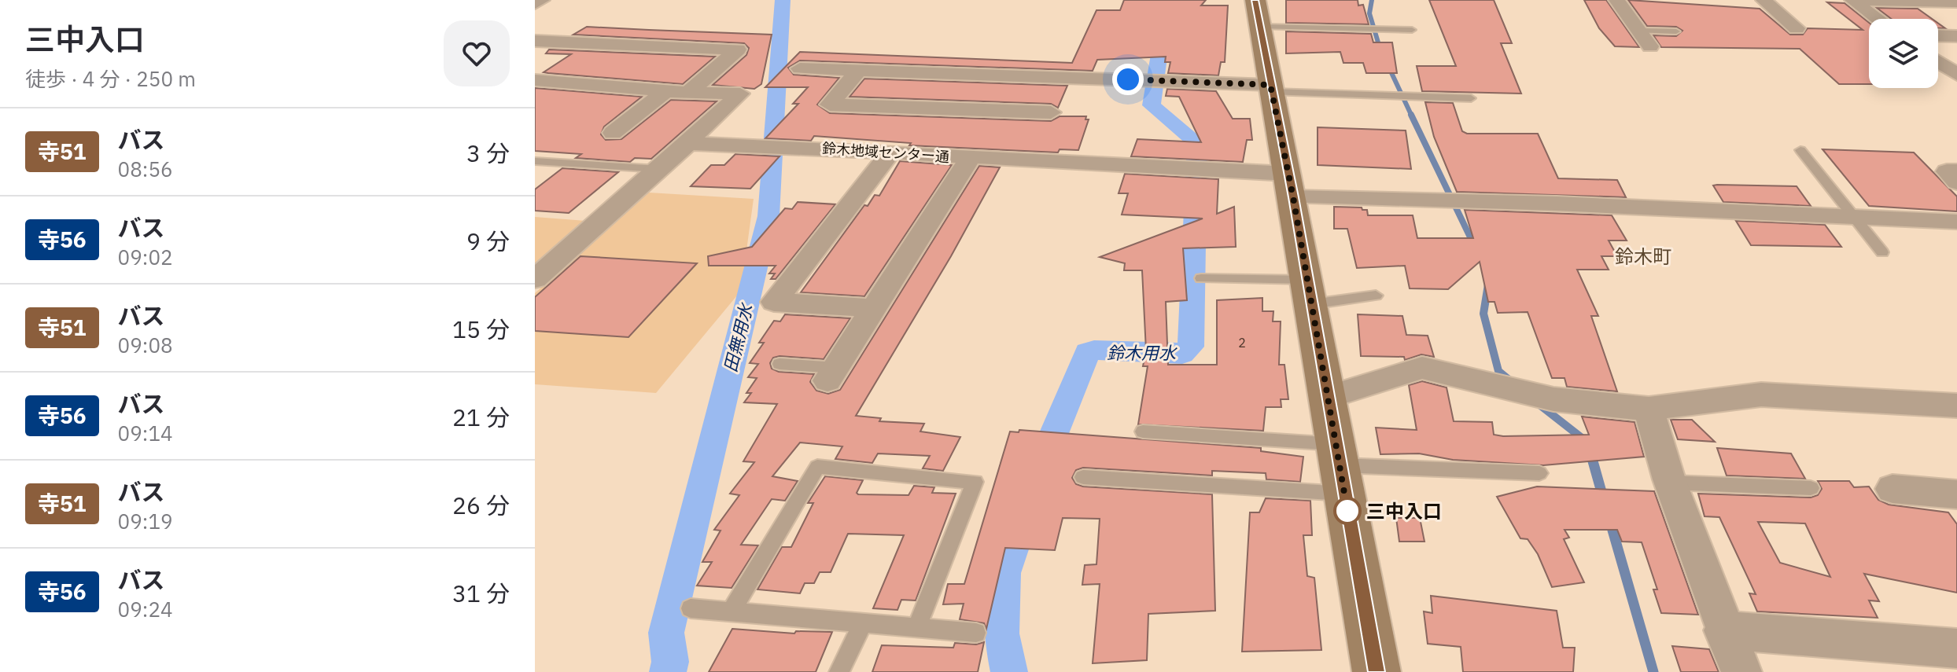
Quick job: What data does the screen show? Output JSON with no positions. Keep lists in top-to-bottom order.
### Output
{
  "streets": {
    "street": ["鈴木地域センター通"]
  },
  "districts": ["鈴木町"],
  "water": ["田無用水", "鈴木用水"],
  "places": ["三中入口"],
  "lines": ["bus line 寺51"],
  "house_numbers": ["2"],
  "page": {
    "heading": ["三中入口", "徒歩 · 4 分 · 250 m"],
    "list": [
      {
        "mark": "寺51",
        "name": "バス",
        "note": "08:56",
        "value": "3 分"
      },
      {
        "mark": "寺56",
        "name": "バス",
        "note": "09:02",
        "value": "9 分"
      },
      {
        "mark": "寺51",
        "name": "バス",
        "note": "09:08",
        "value": "15 分"
      },
      {
        "mark": "寺56",
        "name": "バス",
        "note": "09:14",
        "value": "21 分"
      },
      {
        "mark": "寺51",
        "name": "バス",
        "note": "09:19",
        "value": "26 分"
      },
      {
        "mark": "寺56",
        "name": "バス",
        "note": "09:24",
        "value": "31 分"
      }
    ]
  }
}
